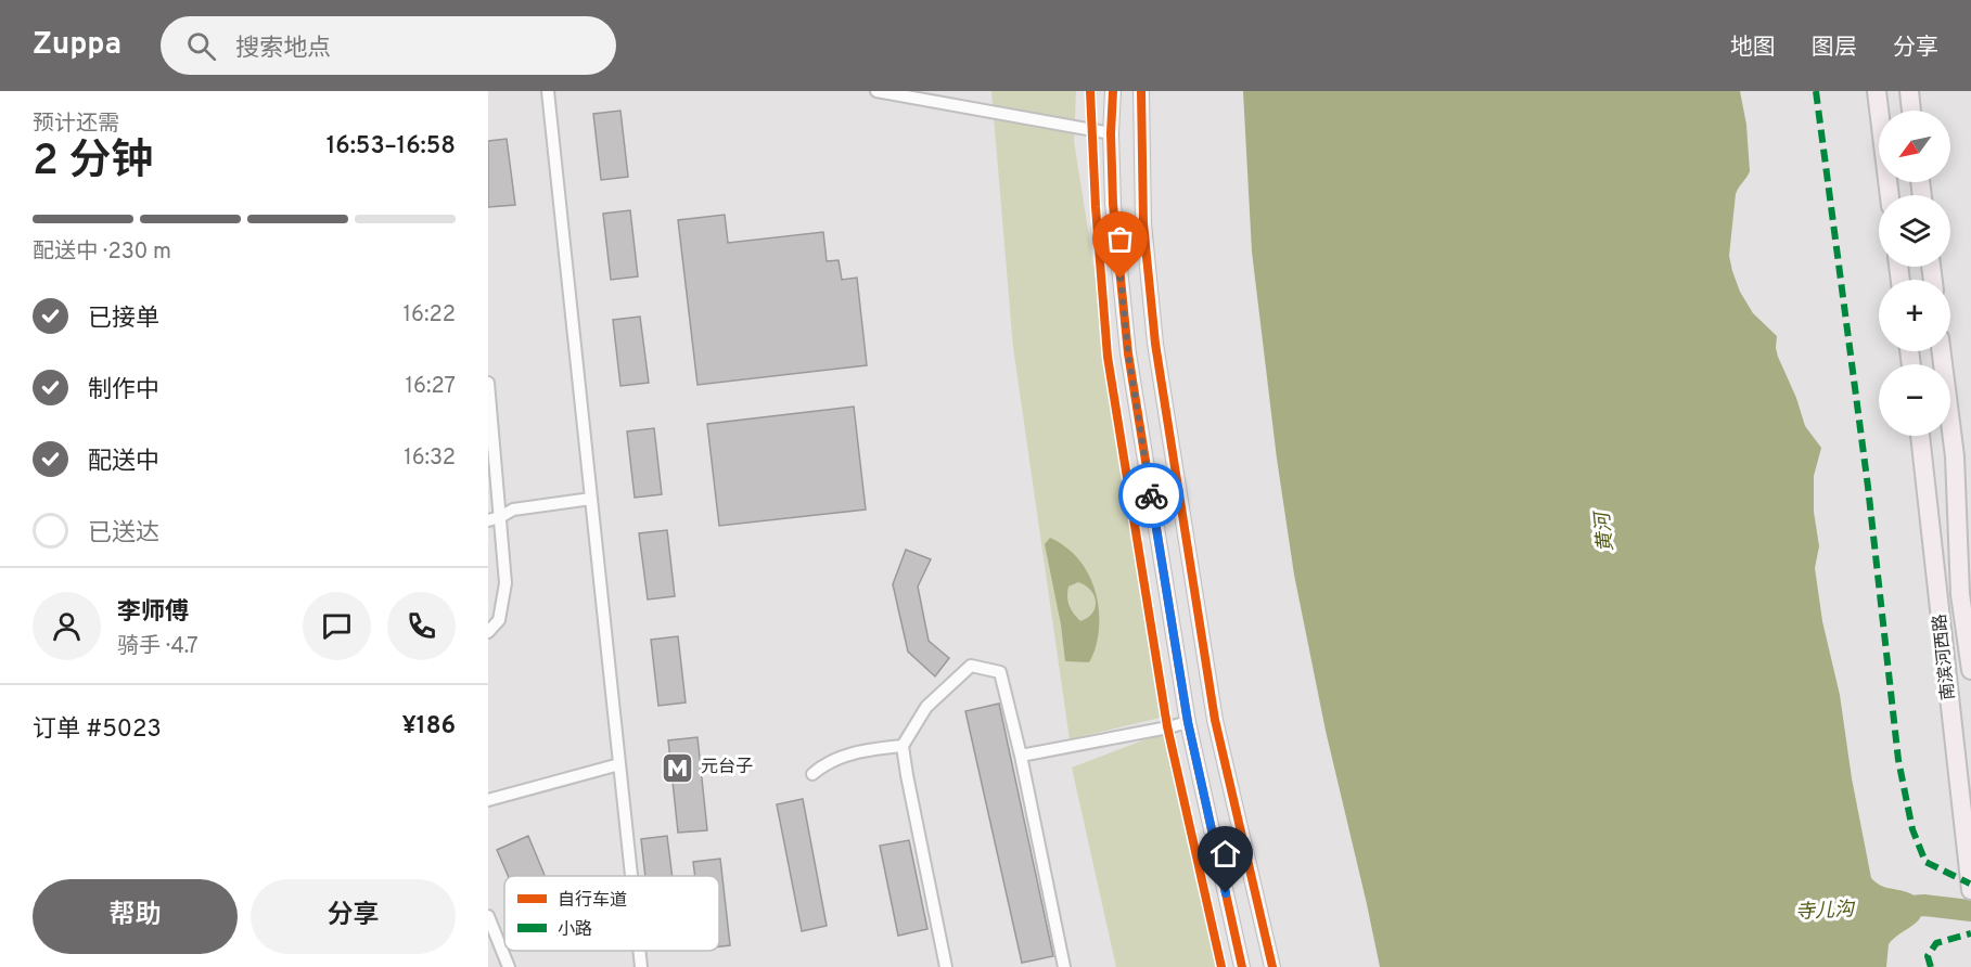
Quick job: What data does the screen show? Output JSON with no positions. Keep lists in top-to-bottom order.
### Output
{
  "streets": {
    "highway": ["南滨河西路"]
  },
  "water": ["黄河", "寺儿沟"],
  "places": {
    "metro station": ["元台子"]
  },
  "legend": ["自行车道", "小路"],
  "north": "bottom left",
  "page": {
    "header": "Zuppa",
    "search": "搜索地点",
    "nav": ["地图", "图层", "分享"],
    "heading": ["2 分钟", "预计还需", "16:53–16:58"],
    "panel": [
      "李师傅",
      "骑手 · 4.7",
      "订单 #5023",
      "¥186"
    ],
    "map_buttons": ["+", "−"],
    "bar": "配送中 · 230 m",
    "list": [
      ["已接单", "16:22"],
      ["制作中", "16:27"],
      ["配送中", "16:32"],
      "已送达"
    ],
    "buttons": ["帮助", "分享"]
  }
}
